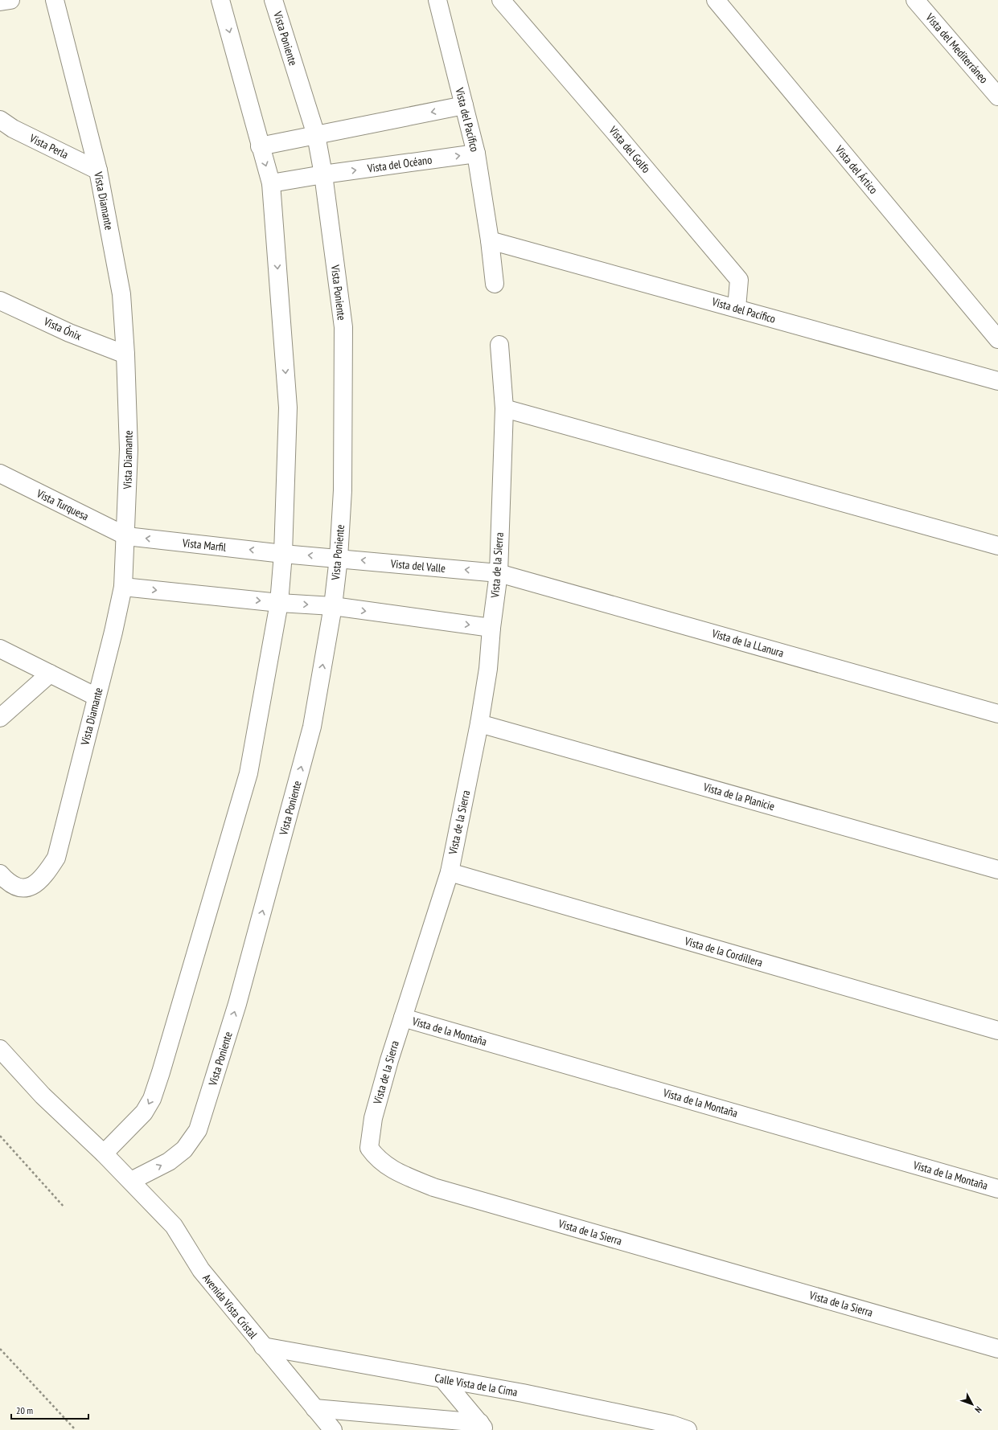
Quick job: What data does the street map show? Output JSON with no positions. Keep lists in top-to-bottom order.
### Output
{
  "streets": {
    "street": [
      "Vista Poniente",
      "Vista del Mediterráneo",
      "Vista del Pacífico",
      "Vista Perla",
      "Vista del Golfo",
      "Vista del Océano",
      "Vista del Ártico",
      "Vista Diamante",
      "Vista Ónix",
      "Vista Turquesa",
      "Vista Marfil",
      "Vista de la Sierra",
      "Vista del Valle",
      "Vista de la LLanura",
      "Vista de la Planicie",
      "Vista de la Cordillera",
      "Vista de la Montaña",
      "Avenida Vista Cristal",
      "Calle Vista de la Cima"
    ]
  },
  "crossings": [
    ["Vista Poniente", "Vista del Océano"],
    ["Vista Poniente", "Vista Marfil"],
    ["Vista Poniente", "Vista del Valle"],
    ["Vista Poniente", "Avenida Vista Cristal"],
    ["Vista del Pacífico", "Vista del Golfo"],
    ["Vista del Pacífico", "Vista del Océano"],
    ["Vista Perla", "Vista Diamante"],
    ["Vista Diamante", "Vista Ónix"],
    ["Vista Diamante", "Vista Turquesa"],
    ["Vista Diamante", "Vista Marfil"],
    ["Vista Turquesa", "Vista Marfil"],
    ["Vista Marfil", "Vista del Valle"],
    ["Vista de la Sierra", "Vista del Valle"],
    ["Vista de la Sierra", "Vista de la LLanura"],
    ["Vista de la Sierra", "Vista de la Planicie"],
    ["Vista de la Sierra", "Vista de la Cordillera"],
    ["Vista de la Sierra", "Vista de la Montaña"],
    ["Vista del Valle", "Vista de la LLanura"],
    ["Avenida Vista Cristal", "Calle Vista de la Cima"]
  ],
  "scale_bar": "20 m",
  "north": "bottom right"
}
